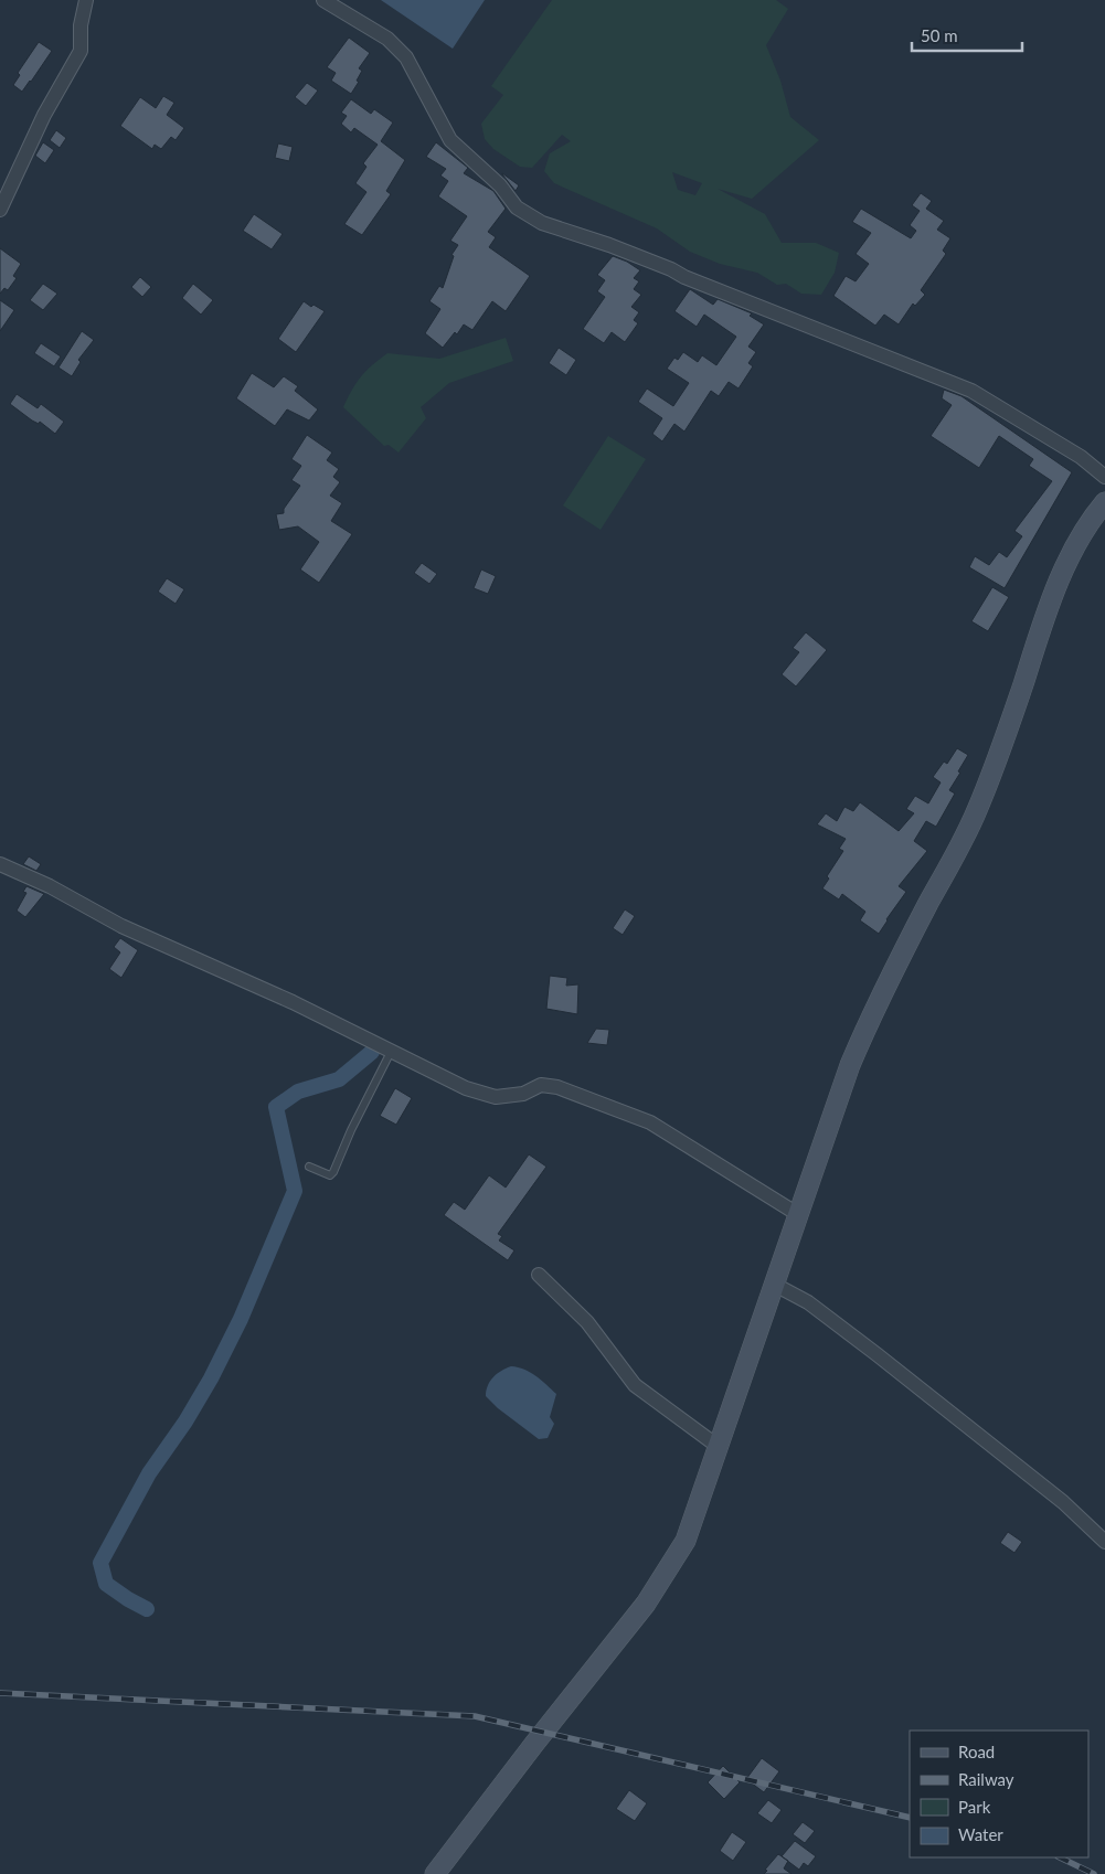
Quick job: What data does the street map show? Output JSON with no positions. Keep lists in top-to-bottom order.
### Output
{
  "legend": [
    "Road",
    "Railway",
    "Park",
    "Water"
  ],
  "scale_bar": "50 m"
}
